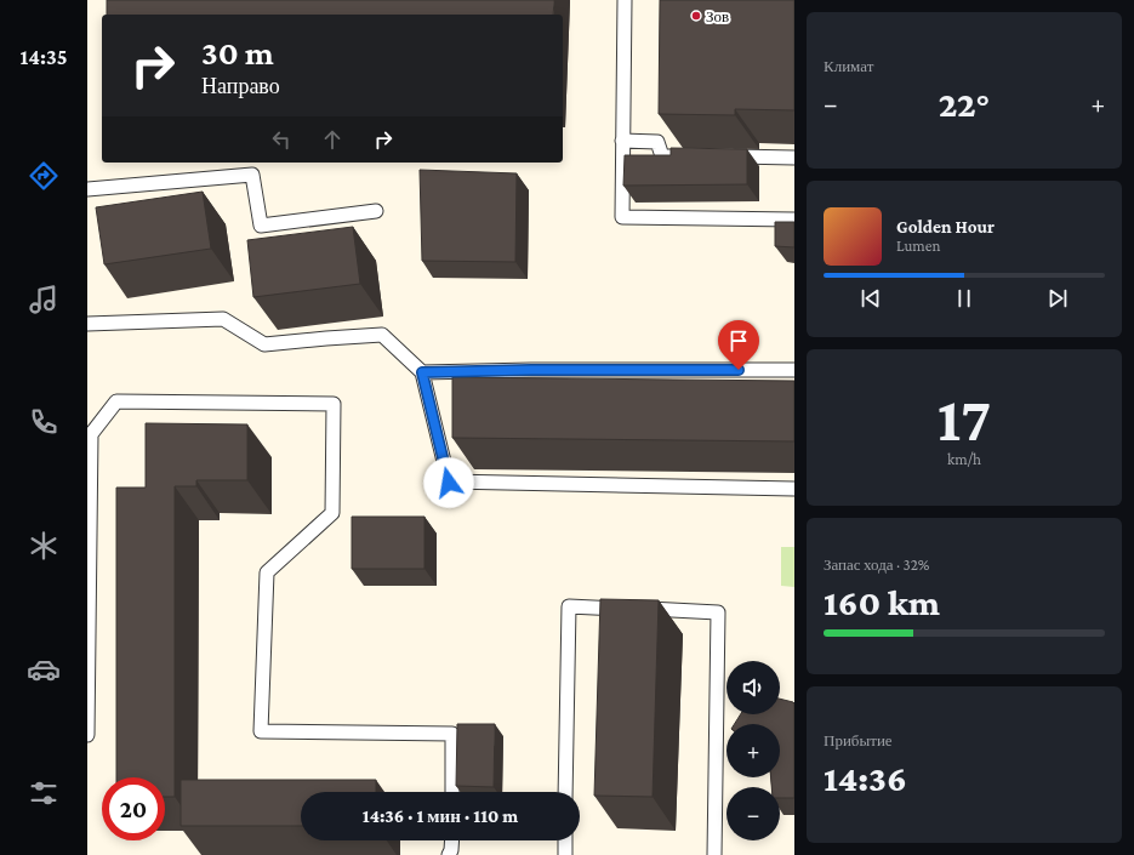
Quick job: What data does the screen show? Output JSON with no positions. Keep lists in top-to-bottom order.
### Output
{
  "places": ["Зов"],
  "page": {
    "tabs": "14:35",
    "tile": [
      "Климат",
      ["17", "km/h"],
      ["Запас хода · 32%", "160 km"],
      ["Прибытие", "14:36"]
    ],
    "turn": ["30 m", "Направо"],
    "heat": ["−", "22°", "+"],
    "song": ["Golden Hour", "Lumen"],
    "map_buttons": ["+", "−"],
    "limit": "20",
    "trip": "14:36 · 1 мин · 110 m"
  }
}
